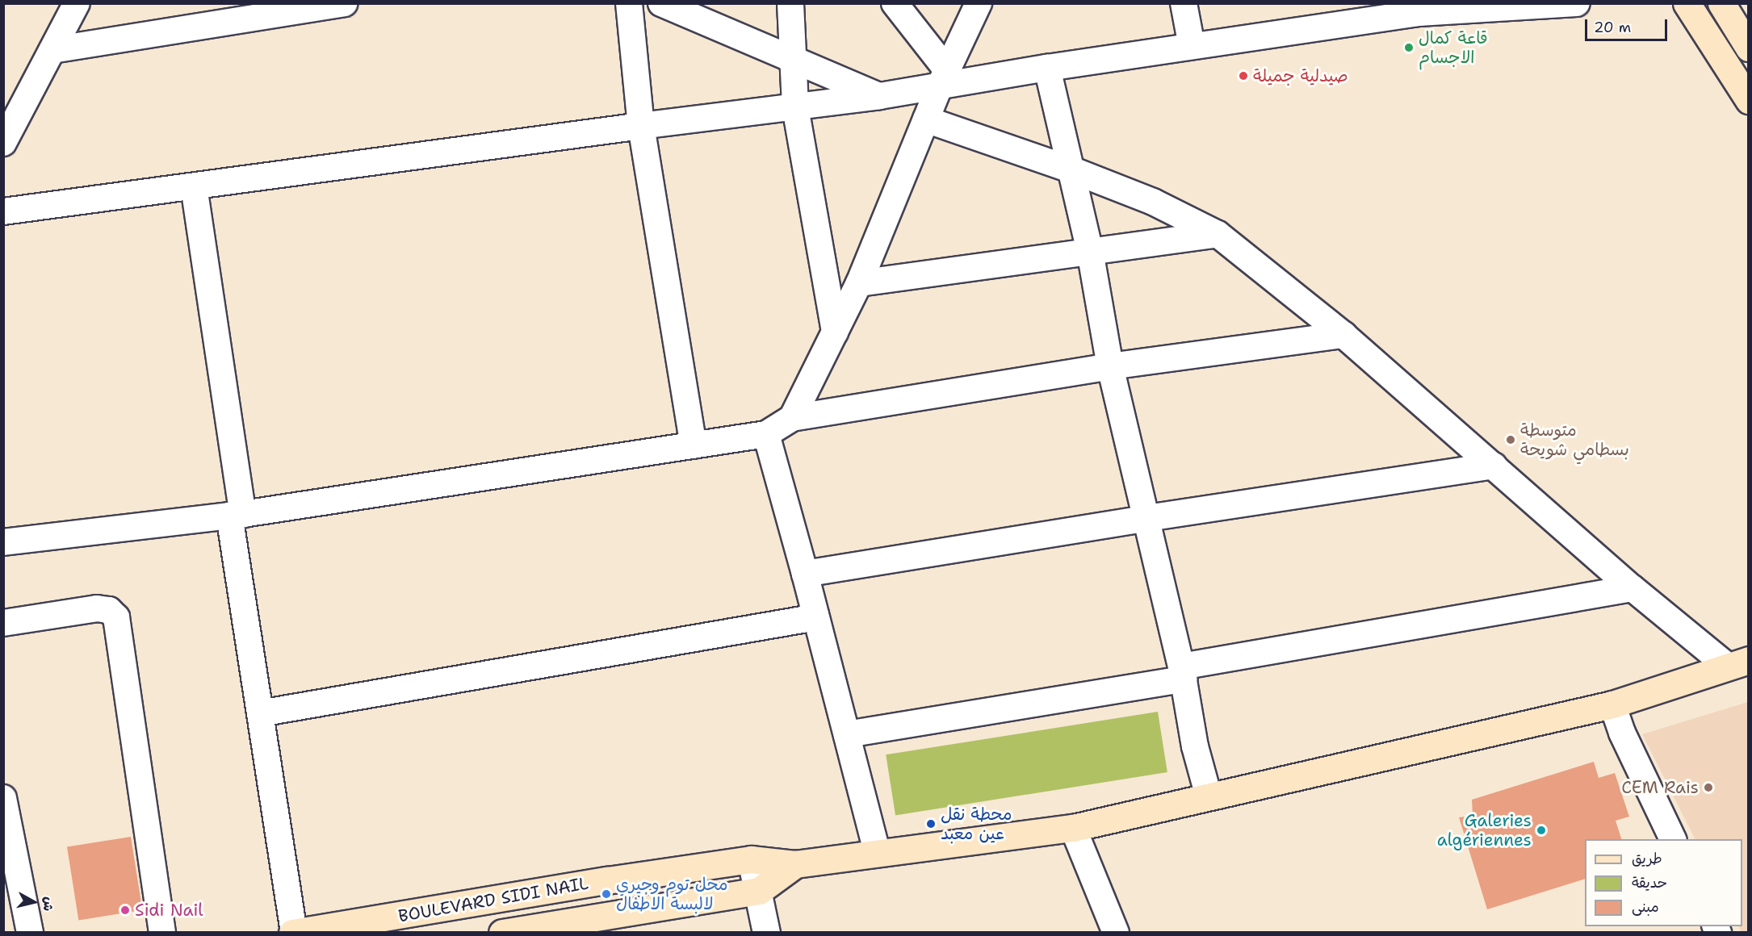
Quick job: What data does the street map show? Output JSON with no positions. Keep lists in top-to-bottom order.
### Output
{
  "streets": {
    "main road": ["BOULEVARD SIDI NAIL"]
  },
  "places": [
    "قاعة كمال الاجسام",
    "صيدلية جميلة",
    "متوسطة بسطامي شويحة",
    "CEM Rais",
    "محطة نقل عين معبد",
    "Galeries algériennes",
    "محل توم وجيري لالبسة الاطفال",
    "Sidi Nail"
  ],
  "legend": ["طريق", "حديقة", "مبنى"],
  "scale_bar": "20 m",
  "north": "right"
}
